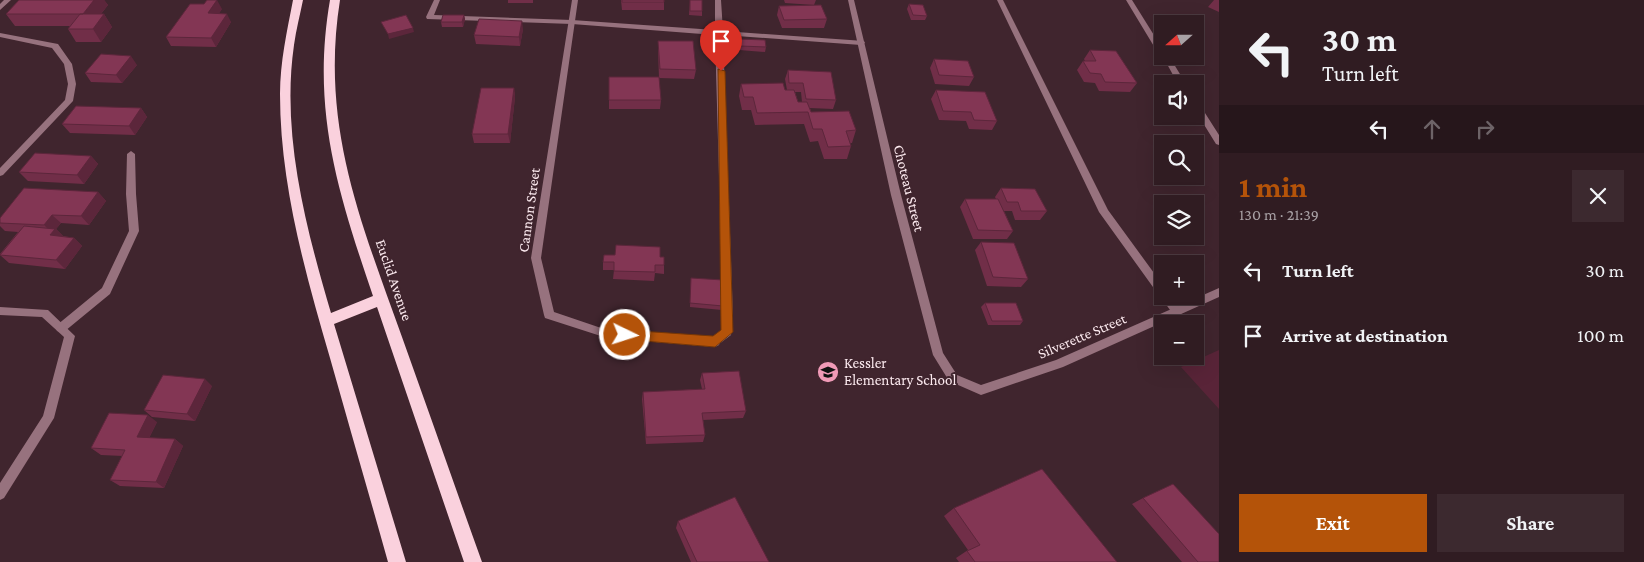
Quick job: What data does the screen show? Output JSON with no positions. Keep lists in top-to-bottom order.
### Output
{
  "streets": {
    "highway": ["Euclid Avenue"],
    "street": ["Choteau Street", "Cannon Street", "Silverette Street"]
  },
  "crossings": [
    ["Choteau Street", "Silverette Street"]
  ],
  "places": {
    "school or university": ["Kessler Elementary School"]
  },
  "north": "left",
  "page": {
    "turn": ["30 m", "Turn left"],
    "map_buttons": ["+", "−"],
    "heading": ["1 min", "130 m · 21:39"],
    "list": [
      {
        "name": "Turn left",
        "value": "30 m"
      },
      {
        "name": "Arrive at destination",
        "value": "100 m"
      }
    ],
    "buttons": ["Exit", "Share"]
  }
}
